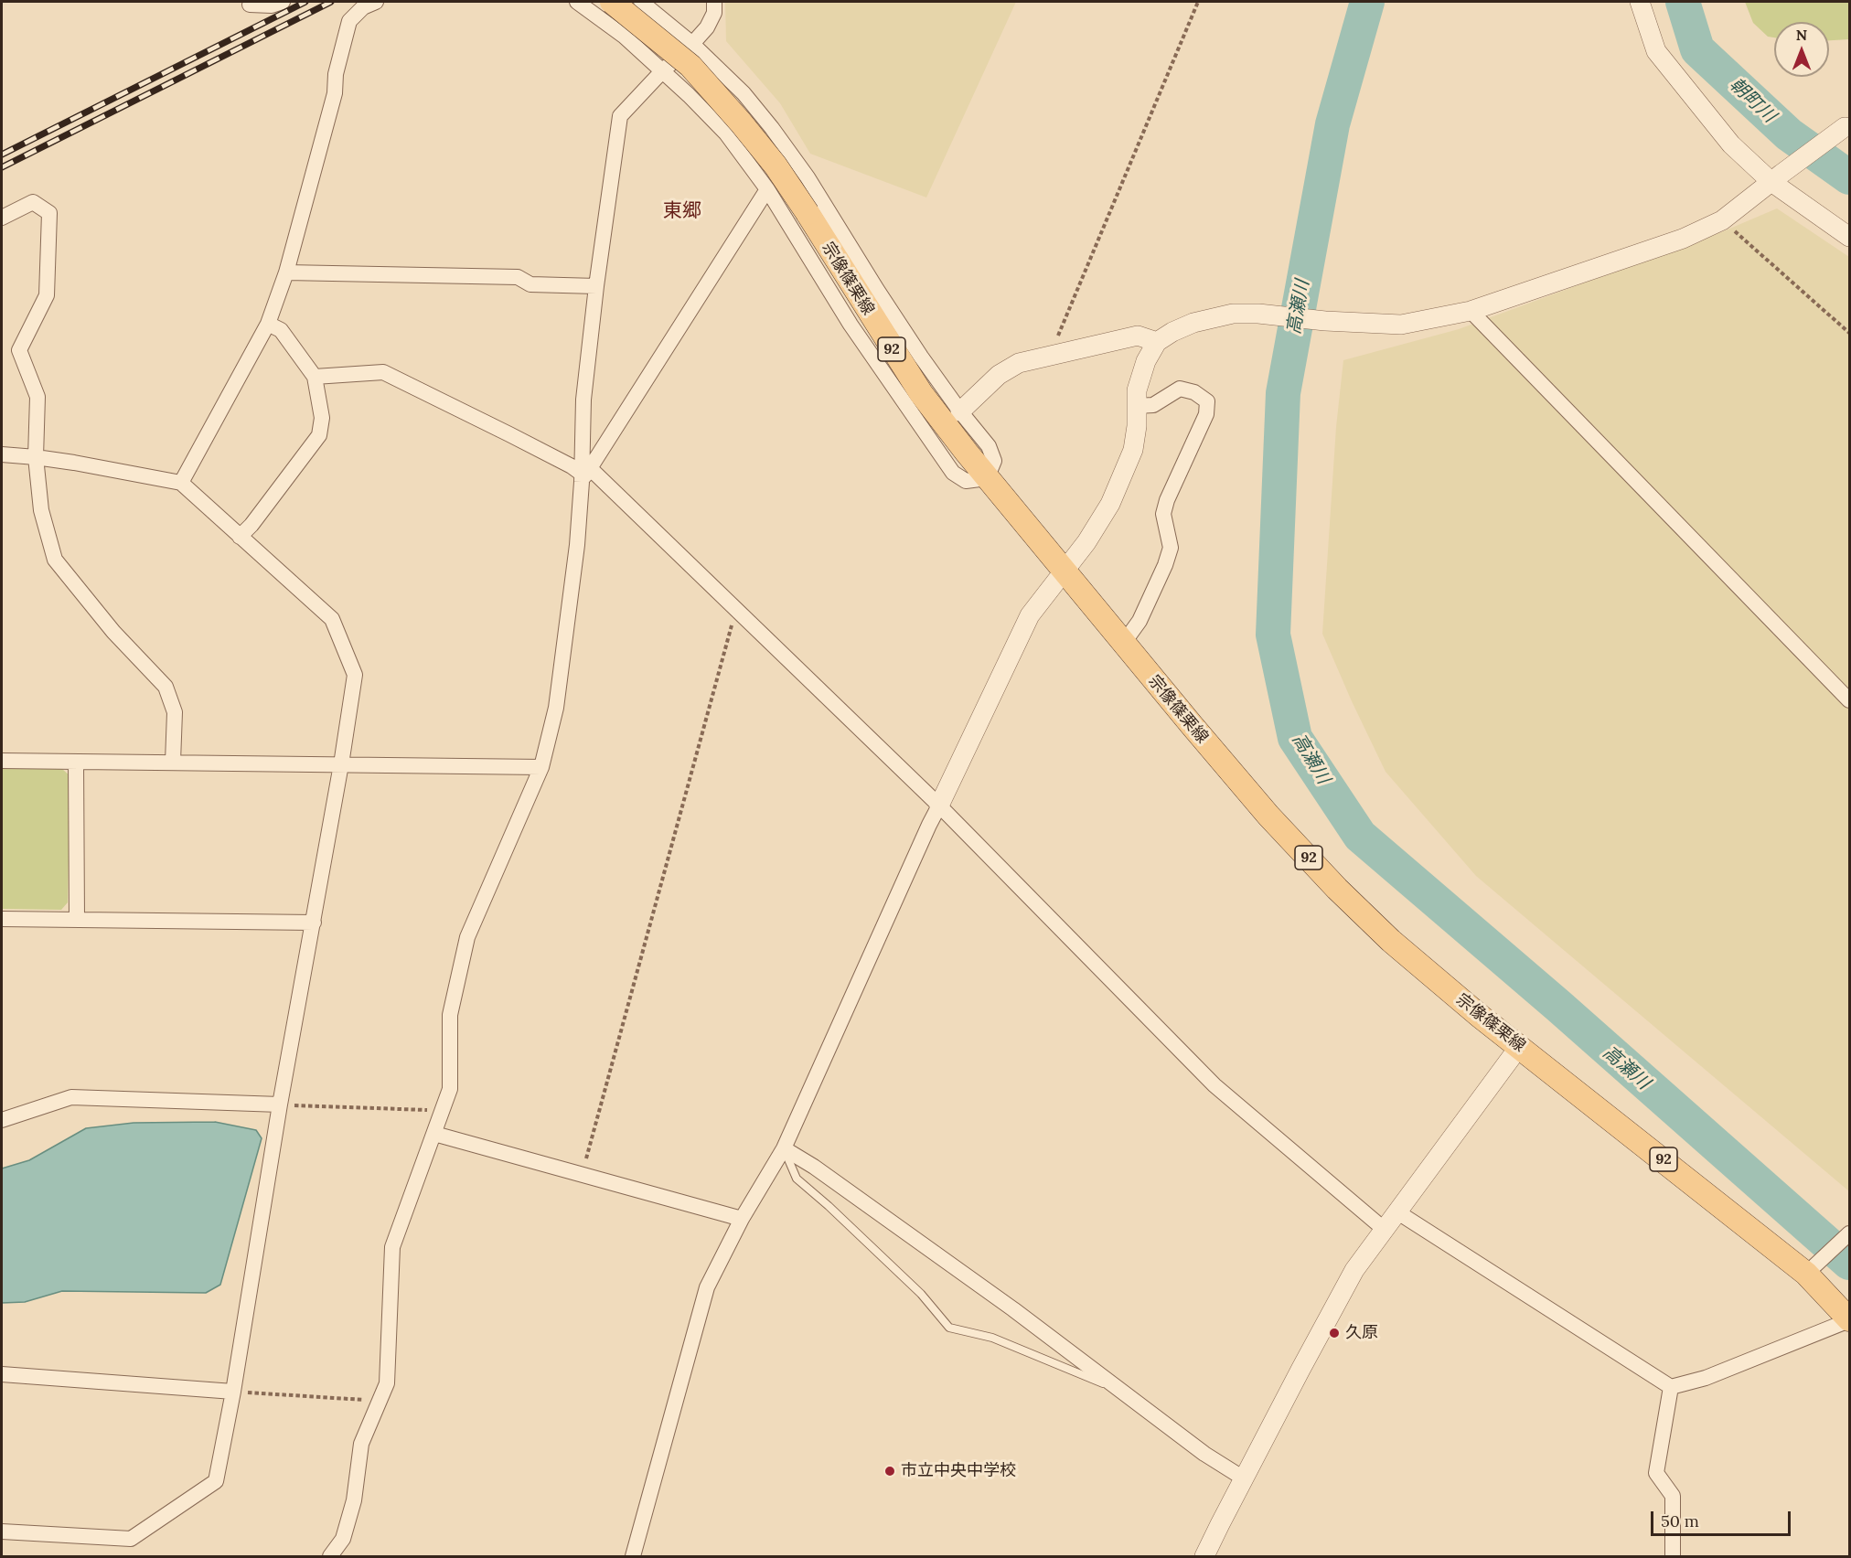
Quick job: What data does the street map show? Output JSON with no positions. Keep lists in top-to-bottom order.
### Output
{
  "streets": {
    "main road": ["宗像篠栗線", "92"]
  },
  "districts": ["東郷"],
  "water": ["朝町川", "高瀬川"],
  "places": ["久原", "市立中央中学校"],
  "scale_bar": "50 m",
  "north": "top"
}
